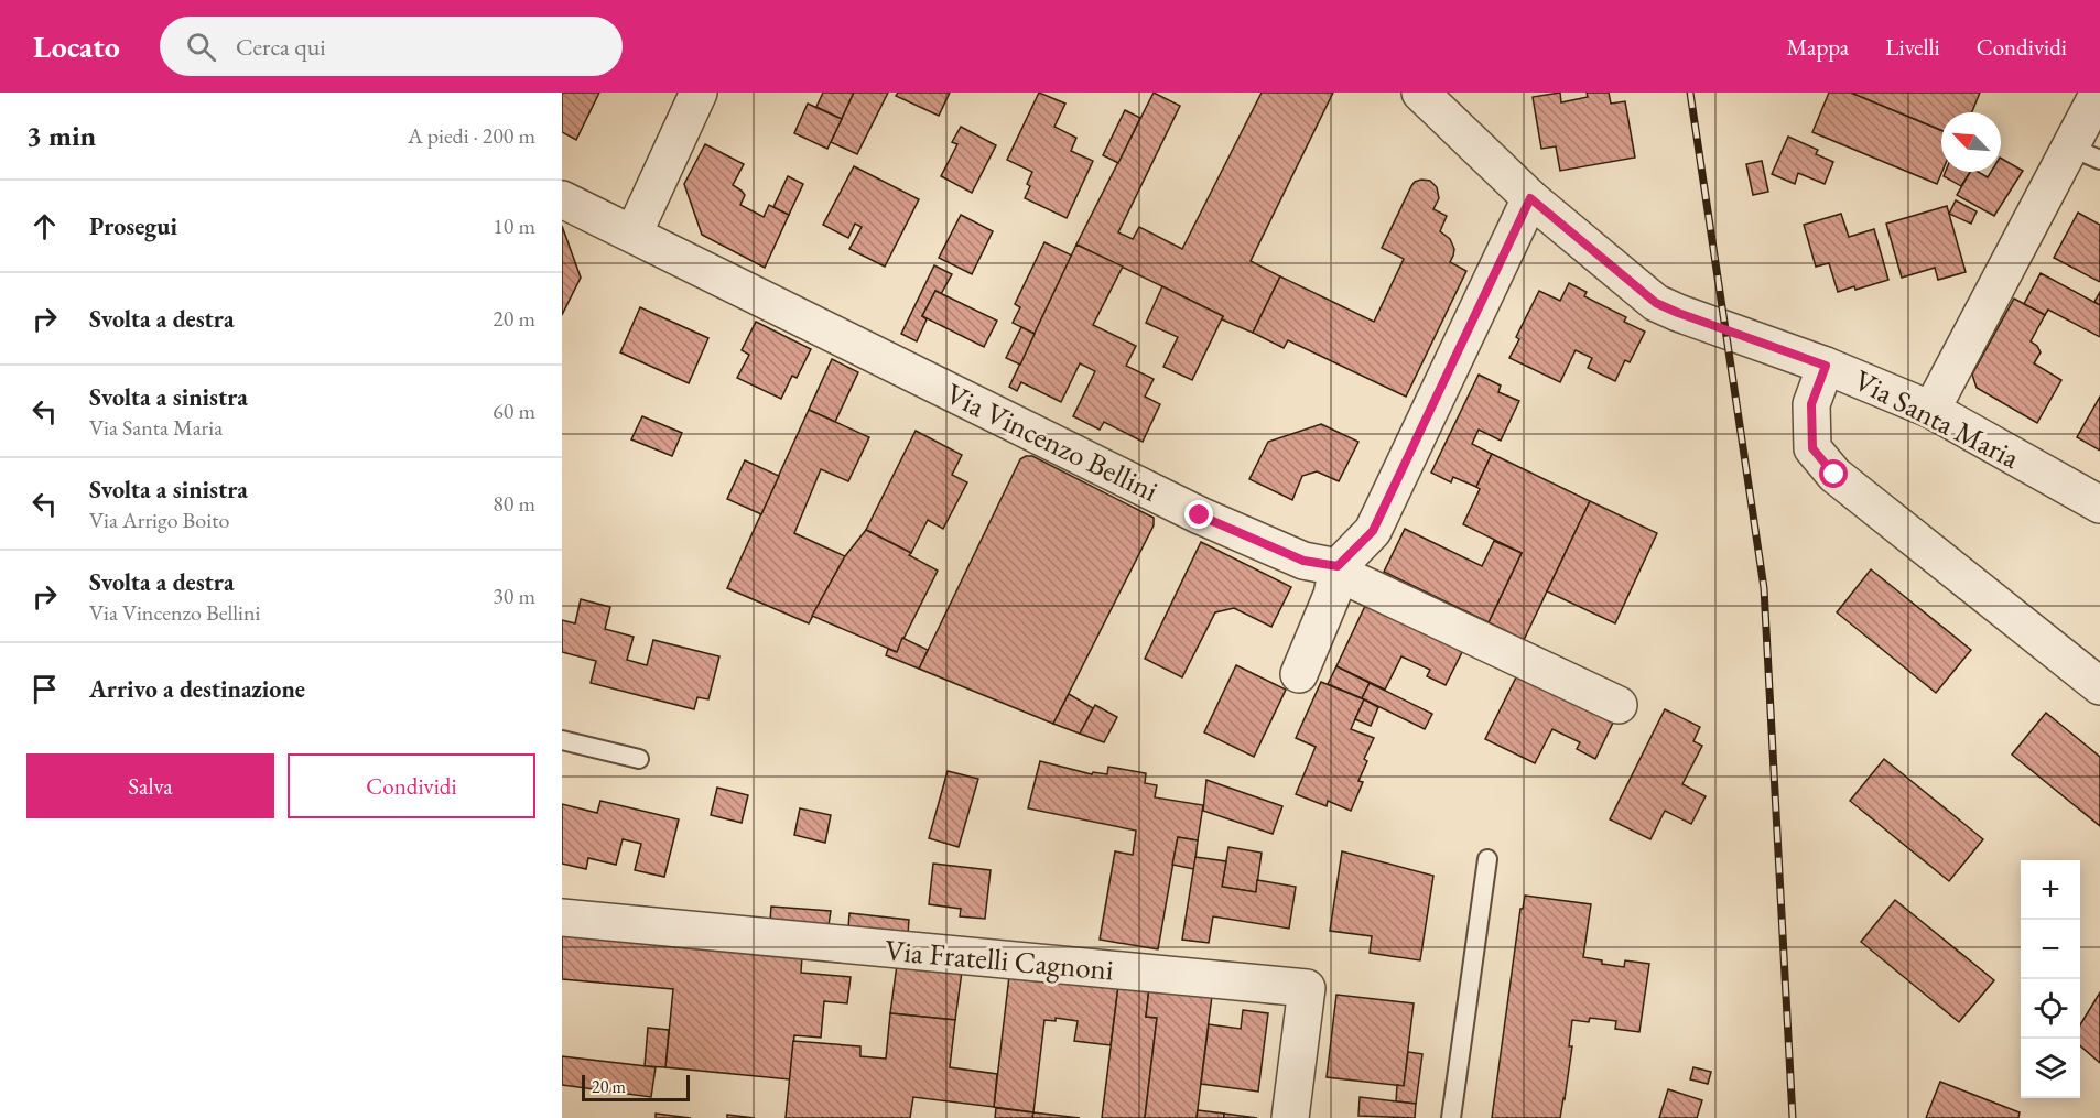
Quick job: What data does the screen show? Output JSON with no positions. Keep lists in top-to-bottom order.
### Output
{
  "streets": {
    "street": ["Via Santa Maria", "Via Vincenzo Bellini", "Via Fratelli Cagnoni"]
  },
  "scale_bar": "20 m",
  "north": "top left",
  "page": {
    "header": "Locato",
    "search": "Cerca qui",
    "nav": ["Mappa", "Livelli", "Condividi"],
    "heading": ["3 min", "A piedi · 200 m"],
    "list": [
      ["Prosegui", "10 m"],
      ["Svolta a destra", "20 m"],
      ["Svolta a sinistra", "Via Santa Maria", "60 m"],
      ["Svolta a sinistra", "Via Arrigo Boito", "80 m"],
      ["Svolta a destra", "Via Vincenzo Bellini", "30 m"],
      "Arrivo a destinazione"
    ],
    "buttons": ["Salva", "Condividi"],
    "map_buttons": ["+", "−"],
    "scale": "20 m"
  }
}
